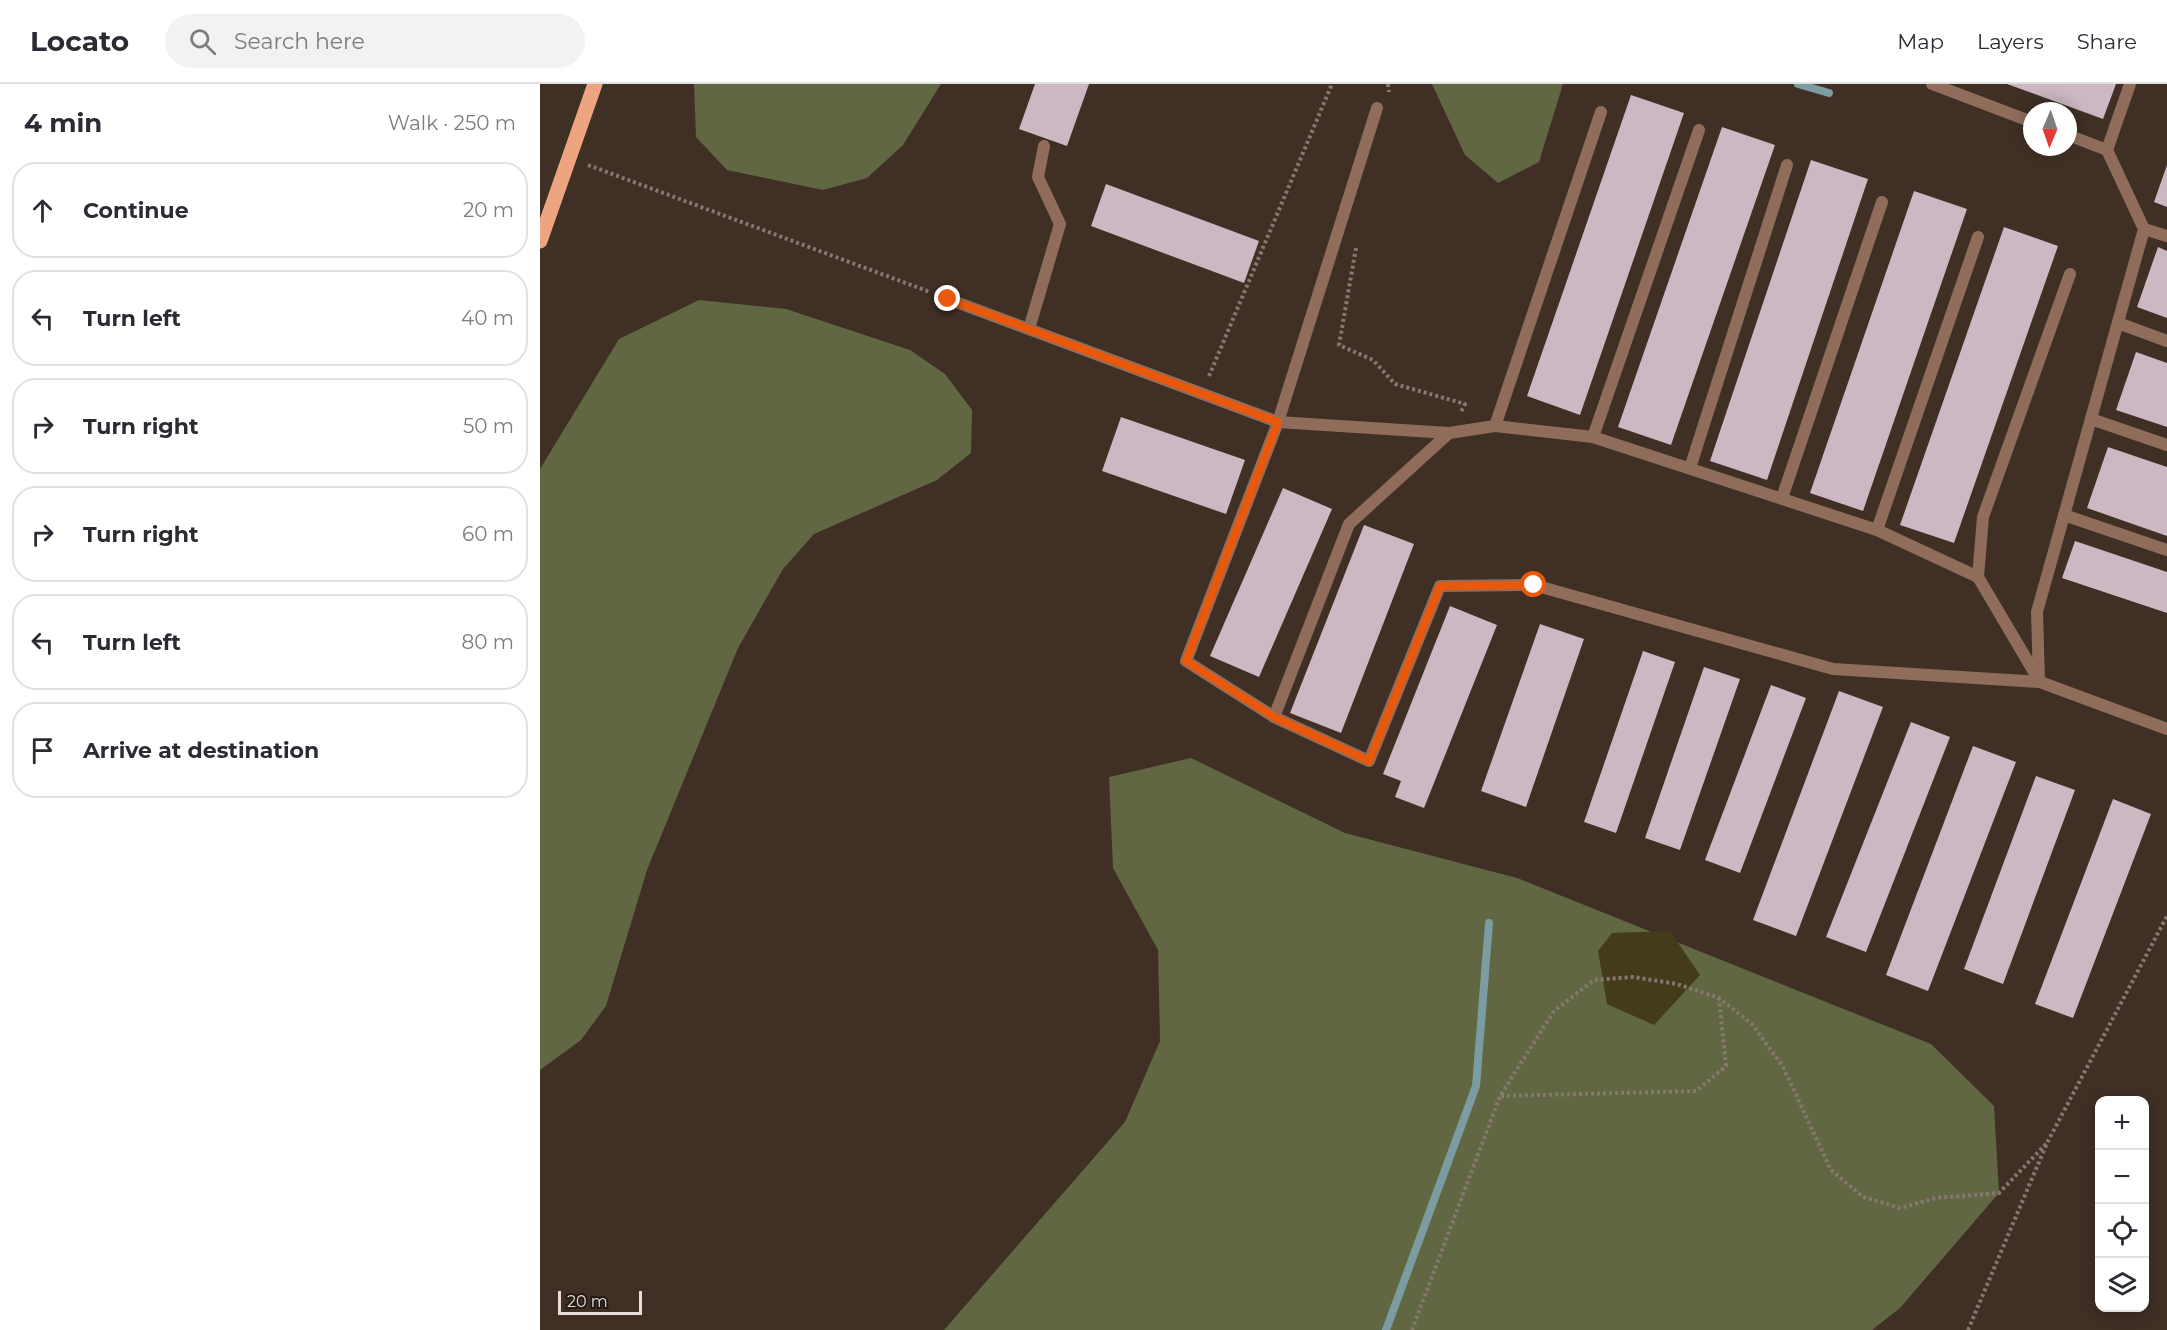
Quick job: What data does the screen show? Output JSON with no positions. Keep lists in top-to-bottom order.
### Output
{
  "scale_bar": "20 m",
  "north": "bottom",
  "page": {
    "header": "Locato",
    "search": "Search here",
    "nav": ["Map", "Layers", "Share"],
    "heading": ["4 min", "Walk · 250 m"],
    "list": [
      ["Continue", "20 m"],
      ["Turn left", "40 m"],
      ["Turn right", "50 m"],
      ["Turn right", "60 m"],
      ["Turn left", "80 m"],
      "Arrive at destination"
    ],
    "map_buttons": ["+", "−"],
    "scale": "20 m"
  }
}
